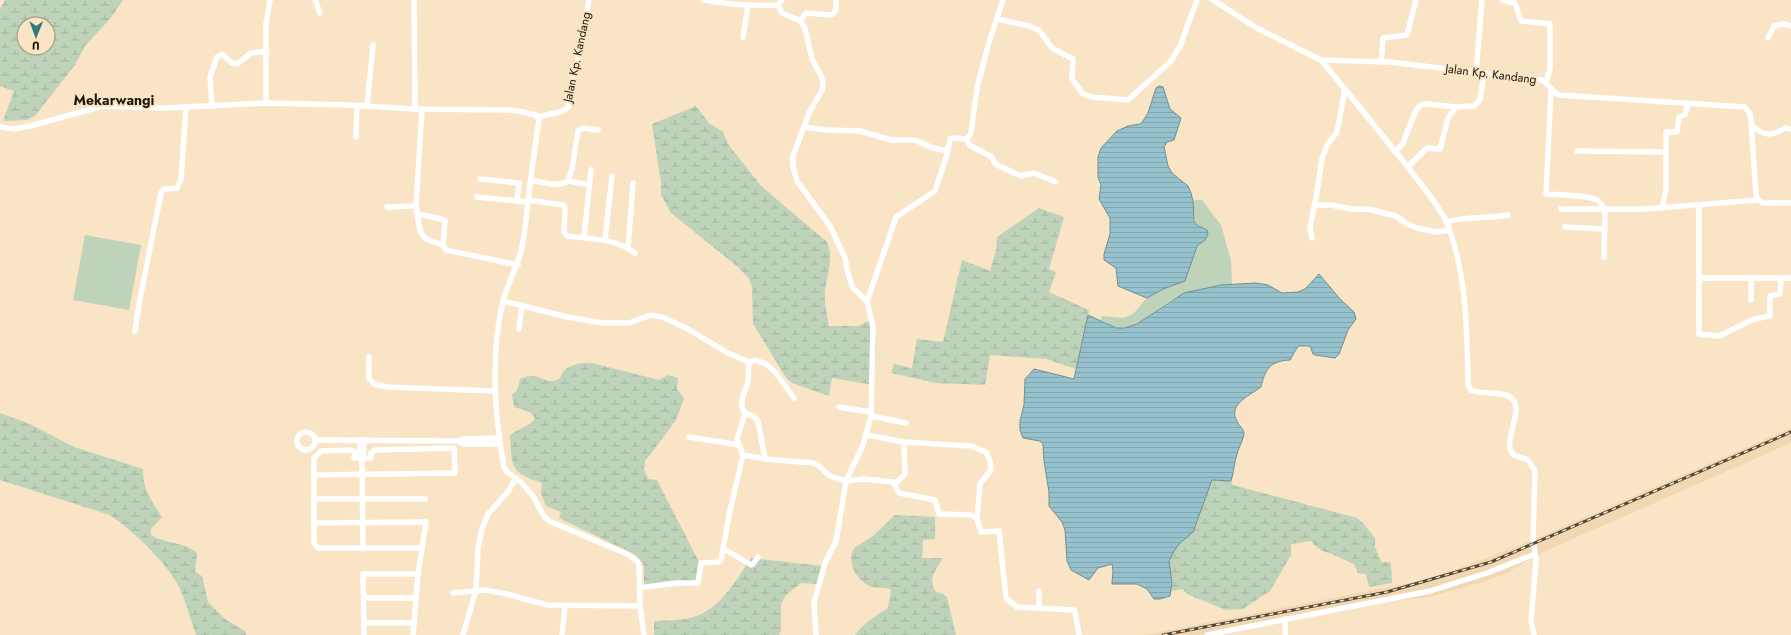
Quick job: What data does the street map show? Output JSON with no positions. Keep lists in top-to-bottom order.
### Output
{
  "streets": {
    "street": ["Jalan Kp. Kandang"]
  },
  "districts": ["Mekarwangi"],
  "north": "bottom"
}
